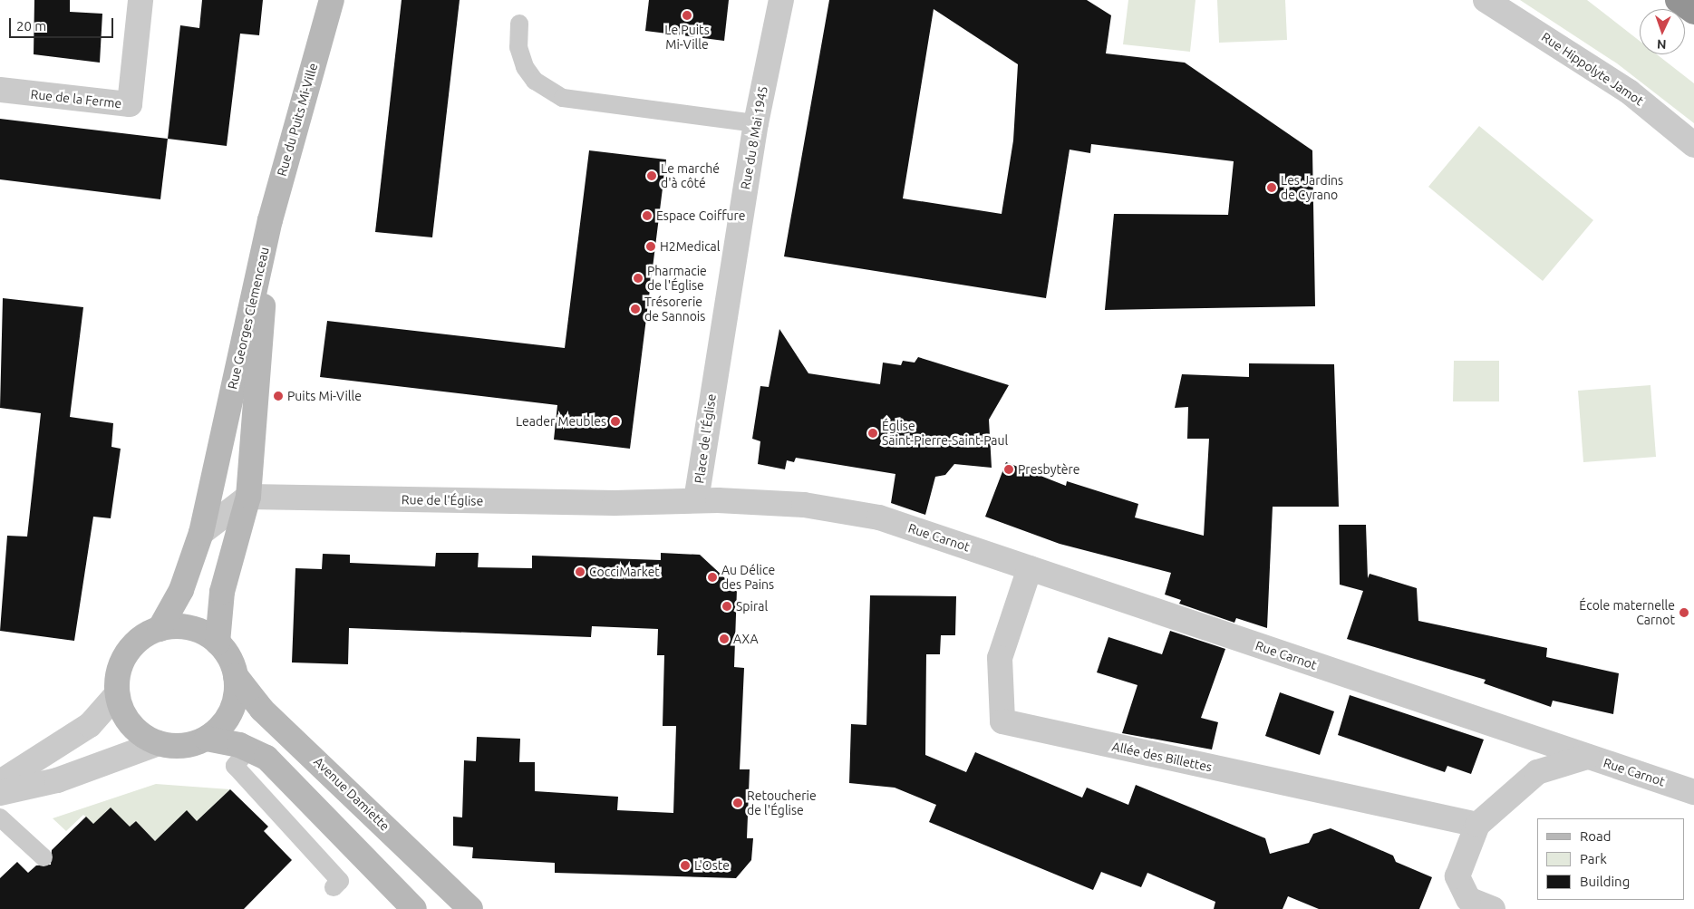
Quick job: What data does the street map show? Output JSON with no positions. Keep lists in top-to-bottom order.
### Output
{
  "streets": {
    "main road": ["Rue du Puits Mi-Ville", "Rue Georges Clemenceau", "Avenue Damiette"],
    "street": [
      "Rue Hippolyte Jamot",
      "Rue de la Ferme",
      "Rue du 8 Mai 1945",
      "Place de l'Église",
      "Rue de l'Église",
      "Rue Carnot",
      "Allée des Billettes"
    ]
  },
  "crossings": [
    ["Rue du Puits Mi-Ville", "Rue Georges Clemenceau"],
    ["Rue du 8 Mai 1945", "Place de l'Église"],
    ["Rue Georges Clemenceau", "Rue de l'Église"],
    ["Rue Georges Clemenceau", "Avenue Damiette"],
    ["Place de l'Église", "Rue de l'Église"],
    ["Place de l'Église", "Rue Carnot"],
    ["Rue Carnot", "Allée des Billettes"]
  ],
  "places": [
    "Le Puits Mi-Ville",
    "Le marché d'à côté",
    "Les Jardins de Cyrano",
    "Espace Coiffure",
    "H2Medical",
    "Pharmacie de l'Église",
    "Trésorerie de Sannois",
    "Puits Mi-Ville",
    "Leader Meubles",
    "Église Saint-Pierre-Saint-Paul",
    "Presbytère",
    "CocciMarket",
    "Au Délice des Pains",
    "Spiral",
    "École maternelle Carnot",
    "AXA",
    "Retoucherie de l'Église",
    "L'Oste"
  ],
  "legend": ["Road", "Park", "Building"],
  "scale_bar": "20 m",
  "north": "bottom"
}
